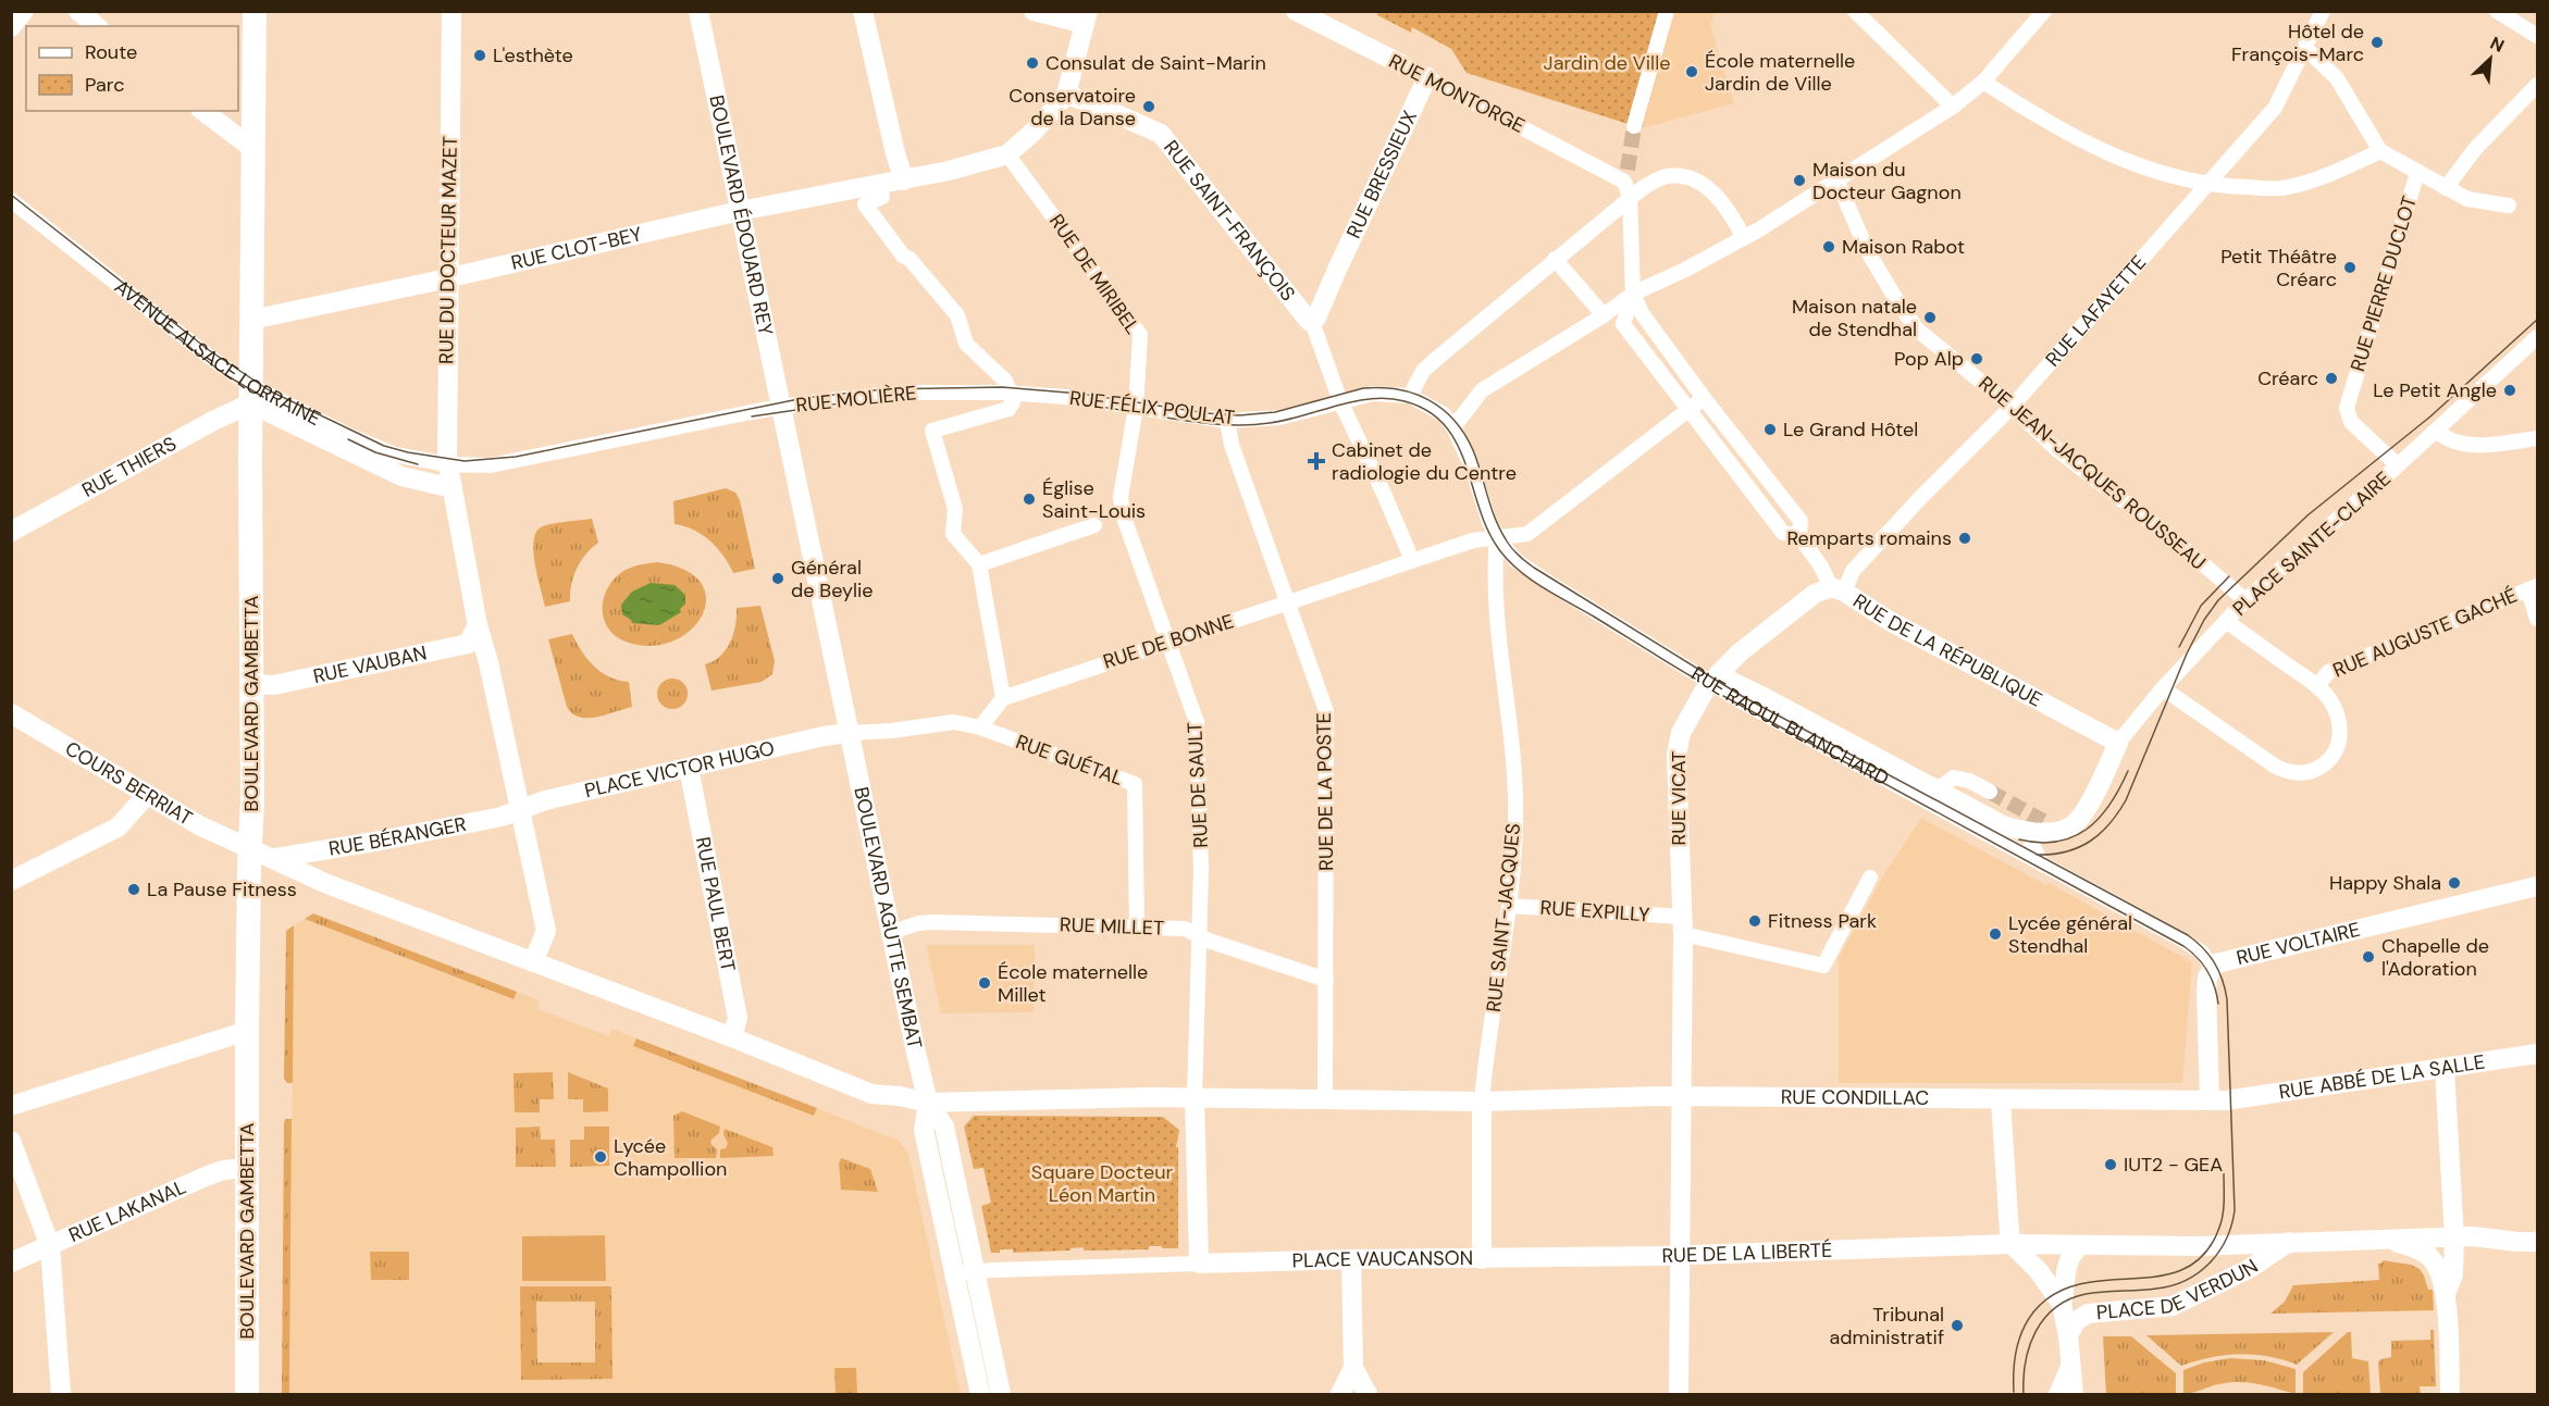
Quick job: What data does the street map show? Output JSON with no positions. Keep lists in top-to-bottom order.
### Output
{
  "streets": {
    "street": [
      "RUE MONTORGE",
      "RUE BRESSIEUX",
      "BOULEVARD ÉDOUARD REY",
      "RUE SAINT-FRANÇOIS",
      "RUE CLOT-BEY",
      "RUE DU DOCTEUR MAZET",
      "RUE DE MIRIBEL",
      "RUE PIERRE DUCLOT",
      "RUE LAFAYETTE",
      "AVENUE ALSACE LORRAINE",
      "RUE MOLIÈRE",
      "RUE FÉLIX POULAT",
      "RUE THIERS",
      "RUE JEAN-JACQUES ROUSSEAU",
      "PLACE SAINTE-CLAIRE",
      "RUE AUGUSTE GACHÉ",
      "RUE DE BONNE",
      "RUE DE LA RÉPUBLIQUE",
      "RUE VAUBAN",
      "BOULEVARD GAMBETTA",
      "RUE RAOUL BLANCHARD",
      "RUE GUÉTAL",
      "PLACE VICTOR HUGO",
      "COURS BERRIAT",
      "RUE DE SAULT",
      "RUE DE LA POSTE",
      "RUE VICAT",
      "RUE BÉRANGER",
      "RUE PAUL BERT",
      "RUE EXPILLY",
      "BOULEVARD AGUTTE SEMBAT",
      "RUE SAINT-JACQUES",
      "RUE MILLET",
      "RUE VOLTAIRE",
      "RUE ABBÉ DE LA SALLE",
      "RUE CONDILLAC",
      "RUE LAKANAL",
      "RUE DE LA LIBERTÉ",
      "PLACE VAUCANSON",
      "PLACE DE VERDUN"
    ]
  },
  "crossings": [
    ["RUE MONTORGE", "RUE BRESSIEUX"],
    ["RUE BRESSIEUX", "RUE SAINT-FRANÇOIS"],
    ["BOULEVARD ÉDOUARD REY", "RUE CLOT-BEY"],
    ["BOULEVARD ÉDOUARD REY", "RUE MOLIÈRE"],
    ["RUE SAINT-FRANÇOIS", "RUE FÉLIX POULAT"],
    ["RUE SAINT-FRANÇOIS", "RUE DE BONNE"],
    ["RUE CLOT-BEY", "RUE DU DOCTEUR MAZET"],
    ["RUE CLOT-BEY", "RUE DE MIRIBEL"],
    ["RUE CLOT-BEY", "BOULEVARD GAMBETTA"],
    ["RUE DU DOCTEUR MAZET", "AVENUE ALSACE LORRAINE"],
    ["RUE DE MIRIBEL", "RUE FÉLIX POULAT"],
    ["RUE DE MIRIBEL", "RUE DE SAULT"],
    ["RUE PIERRE DUCLOT", "PLACE SAINTE-CLAIRE"],
    ["RUE LAFAYETTE", "RUE JEAN-JACQUES ROUSSEAU"],
    ["RUE LAFAYETTE", "RUE DE LA RÉPUBLIQUE"],
    ["AVENUE ALSACE LORRAINE", "RUE THIERS"],
    ["AVENUE ALSACE LORRAINE", "BOULEVARD GAMBETTA"],
    ["RUE MOLIÈRE", "RUE FÉLIX POULAT"],
    ["RUE FÉLIX POULAT", "RUE RAOUL BLANCHARD"],
    ["RUE FÉLIX POULAT", "RUE DE SAULT"],
    ["RUE FÉLIX POULAT", "RUE DE LA POSTE"],
    ["RUE THIERS", "BOULEVARD GAMBETTA"],
    ["RUE JEAN-JACQUES ROUSSEAU", "PLACE SAINTE-CLAIRE"],
    ["PLACE SAINTE-CLAIRE", "RUE AUGUSTE GACHÉ"],
    ["PLACE SAINTE-CLAIRE", "RUE DE LA RÉPUBLIQUE"],
    ["RUE DE BONNE", "RUE DE LA RÉPUBLIQUE"],
    ["RUE DE BONNE", "RUE RAOUL BLANCHARD"],
    ["RUE DE BONNE", "RUE DE SAULT"],
    ["RUE DE BONNE", "RUE DE LA POSTE"],
    ["RUE DE BONNE", "RUE SAINT-JACQUES"],
    ["RUE VAUBAN", "BOULEVARD GAMBETTA"],
    ["BOULEVARD GAMBETTA", "COURS BERRIAT"],
    ["BOULEVARD GAMBETTA", "RUE LAKANAL"],
    ["RUE RAOUL BLANCHARD", "RUE VICAT"],
    ["RUE RAOUL BLANCHARD", "RUE SAINT-JACQUES"],
    ["RUE RAOUL BLANCHARD", "RUE VOLTAIRE"],
    ["RUE GUÉTAL", "RUE MILLET"],
    ["PLACE VICTOR HUGO", "RUE BÉRANGER"],
    ["PLACE VICTOR HUGO", "RUE PAUL BERT"],
    ["PLACE VICTOR HUGO", "BOULEVARD AGUTTE SEMBAT"],
    ["COURS BERRIAT", "RUE BÉRANGER"],
    ["COURS BERRIAT", "RUE PAUL BERT"],
    ["COURS BERRIAT", "BOULEVARD AGUTTE SEMBAT"],
    ["RUE DE SAULT", "RUE MILLET"],
    ["RUE DE LA POSTE", "RUE MILLET"],
    ["RUE VICAT", "RUE EXPILLY"],
    ["RUE VICAT", "RUE CONDILLAC"],
    ["RUE VICAT", "RUE DE LA LIBERTÉ"],
    ["RUE EXPILLY", "RUE SAINT-JACQUES"],
    ["BOULEVARD AGUTTE SEMBAT", "RUE MILLET"],
    ["RUE SAINT-JACQUES", "RUE CONDILLAC"],
    ["RUE SAINT-JACQUES", "PLACE VAUCANSON"],
    ["RUE ABBÉ DE LA SALLE", "RUE CONDILLAC"],
    ["RUE CONDILLAC", "PLACE VAUCANSON"],
    ["RUE DE LA LIBERTÉ", "PLACE VAUCANSON"],
    ["RUE DE LA LIBERTÉ", "PLACE DE VERDUN"]
  ],
  "parks": ["Jardin de Ville", "Square Docteur Léon Martin"],
  "places": {
    "other": [
      "Hôtel de François-Marc",
      "L'esthète",
      "Consulat de Saint-Marin",
      "École maternelle Jardin de Ville",
      "Conservatoire de la Danse",
      "Maison du Docteur Gagnon",
      "Maison Rabot",
      "Petit Théâtre Créarc",
      "Maison natale de Stendhal",
      "Pop Alp",
      "Créarc",
      "Le Petit Angle",
      "Le Grand Hôtel",
      "Église Saint-Louis",
      "Remparts romains",
      "Général de Beylie",
      "Happy Shala",
      "La Pause Fitness",
      "Fitness Park",
      "Lycée général Stendhal",
      "Chapelle de l'Adoration",
      "École maternelle Millet",
      "Lycée Champollion",
      "IUT2 - GEA",
      "Tribunal administratif"
    ],
    "health": ["Cabinet de radiologie du Centre"]
  },
  "legend": ["Route", "Parc"],
  "north": "top right"
}
